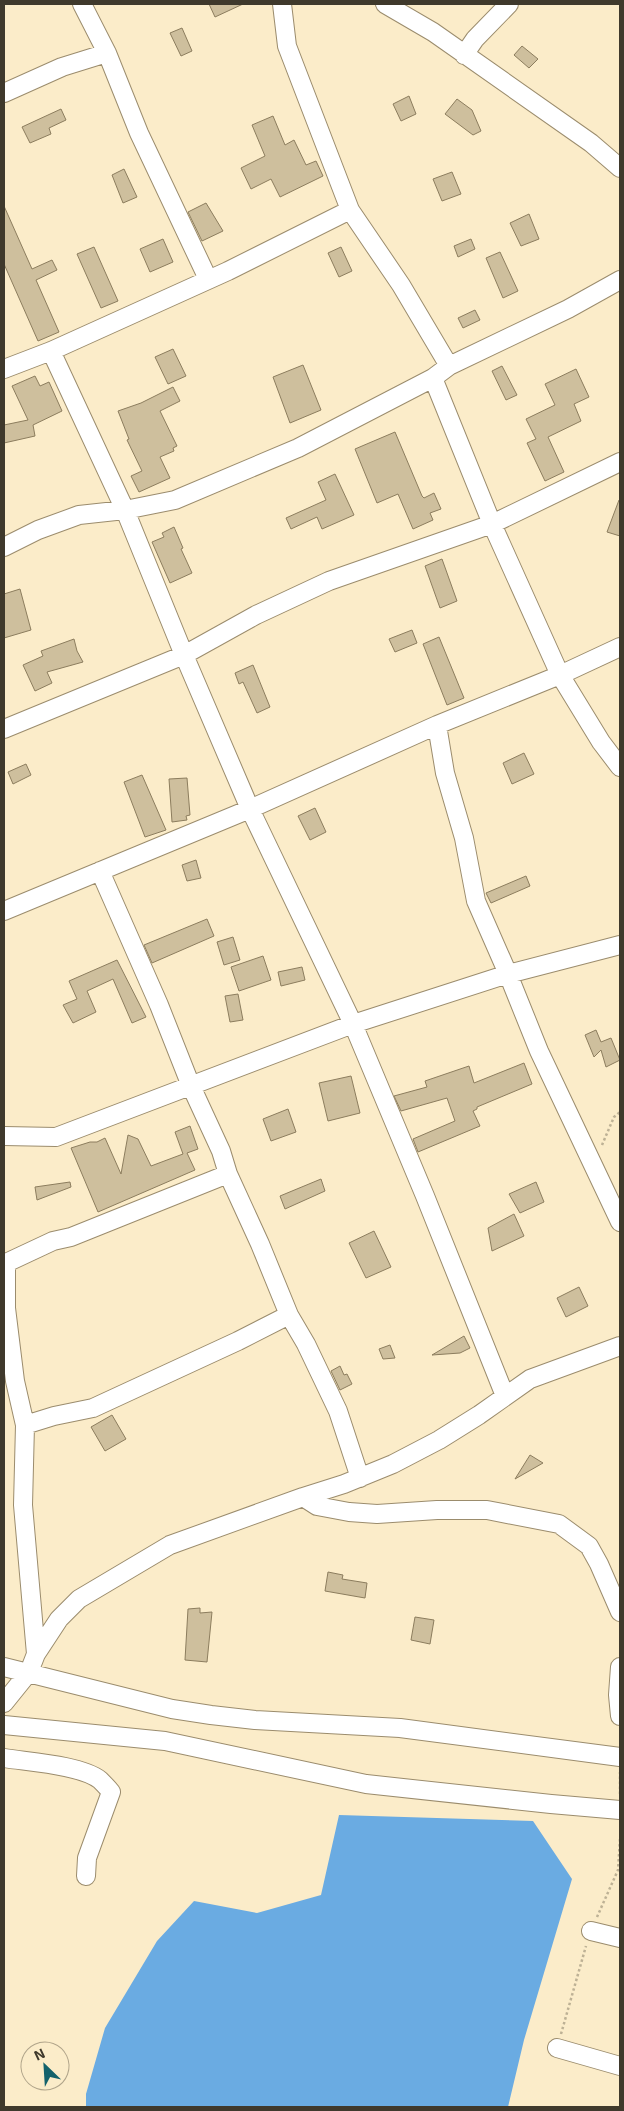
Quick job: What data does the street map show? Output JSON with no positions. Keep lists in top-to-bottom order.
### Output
{
  "north": "top left"
}
